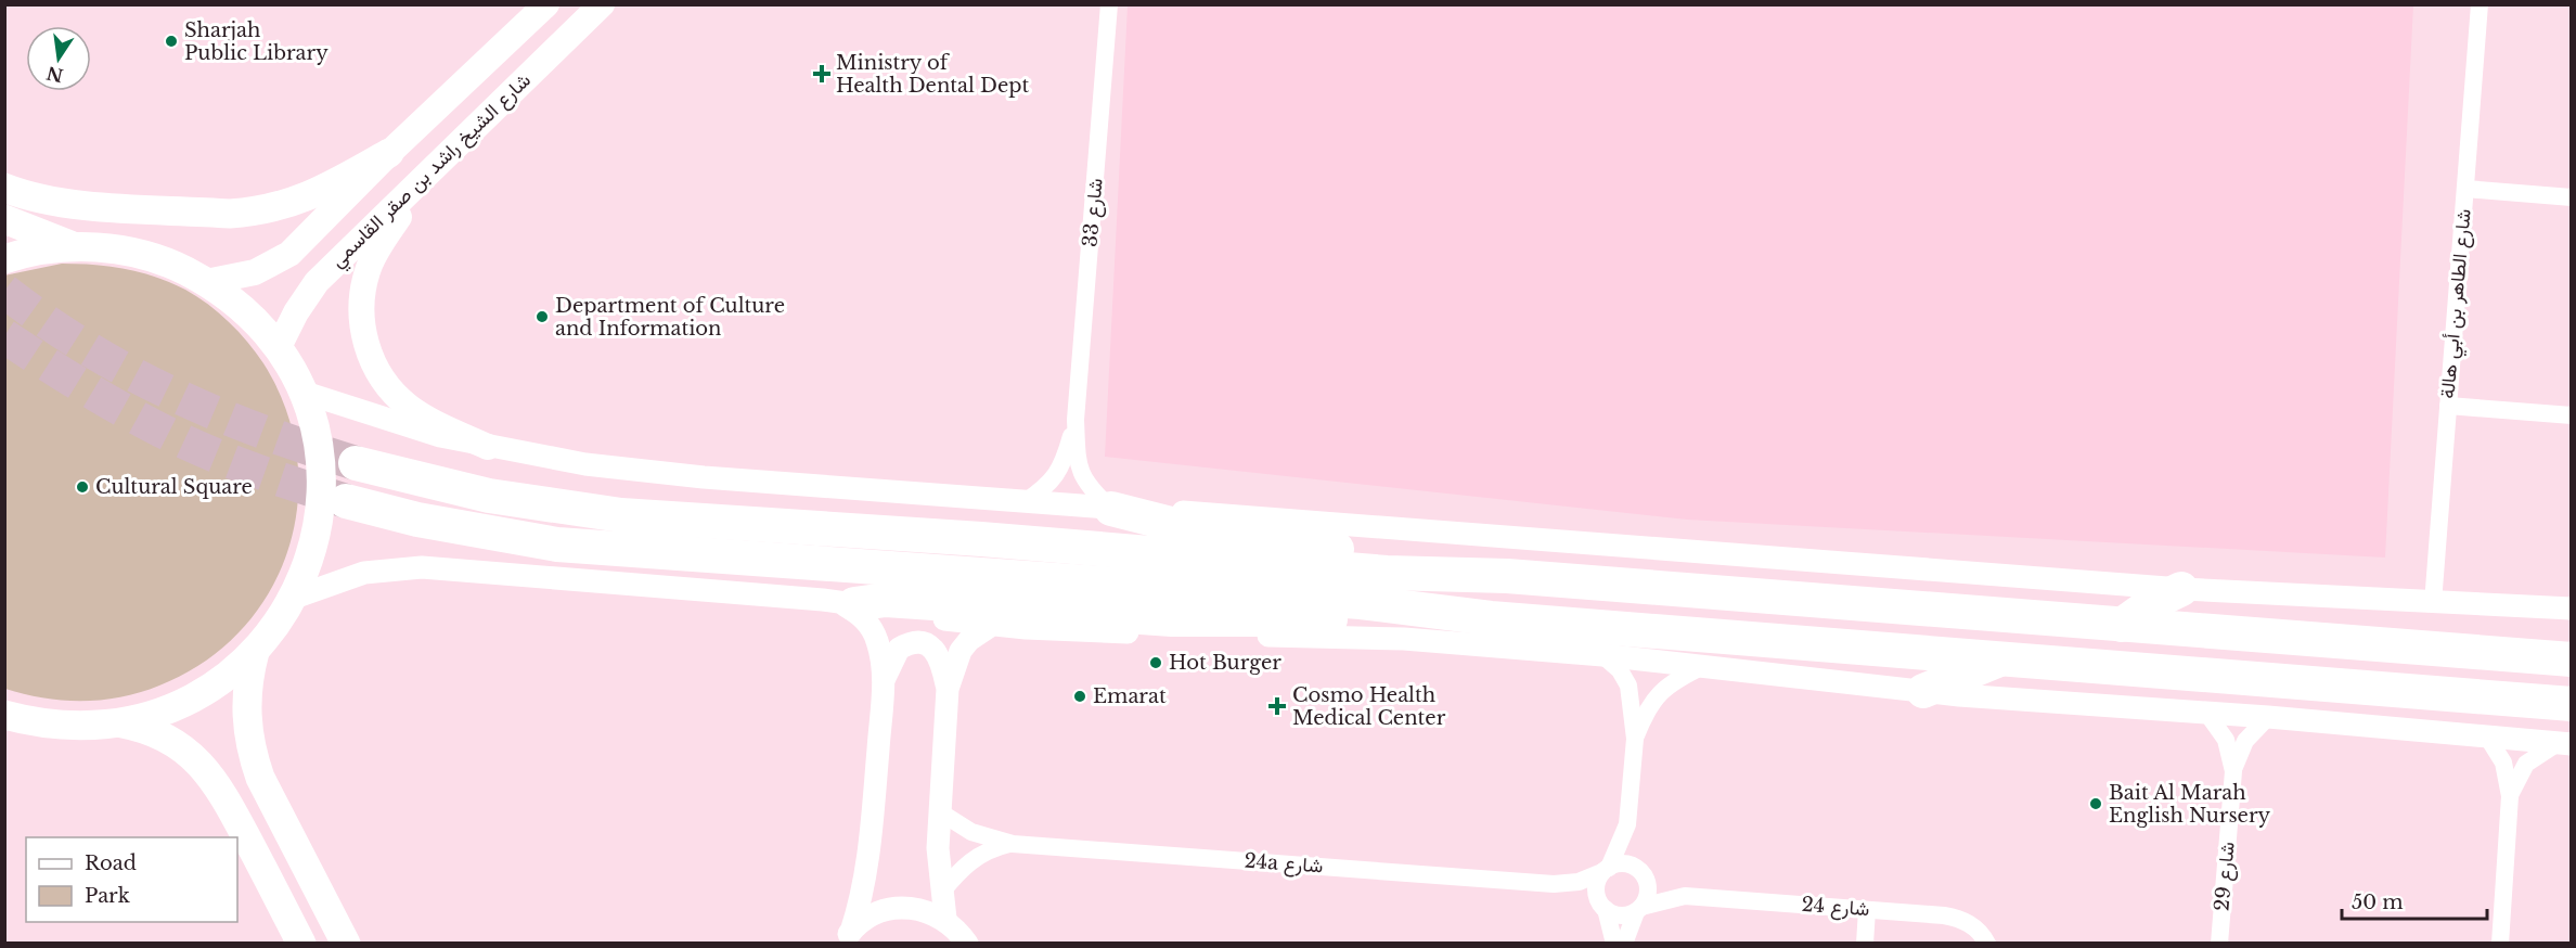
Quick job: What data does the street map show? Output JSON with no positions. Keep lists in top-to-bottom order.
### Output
{
  "streets": {
    "main road": ["شارع الشيخ راشد بن صقر القاسمي"],
    "street": [
      "شارع 33",
      "شارع الطاهر بن أبي هالة",
      "24a شارع",
      "شارع 29",
      "شارع 24"
    ]
  },
  "crossings": [
    ["24a شارع", "شارع 24"]
  ],
  "places": {
    "other": [
      "Sharjah Public Library",
      "Department of Culture and Information",
      "Cultural Square",
      "Hot Burger",
      "Emarat",
      "Bait Al Marah English Nursery"
    ],
    "health": ["Ministry of Health Dental Dept", "Cosmo Health Medical Center"]
  },
  "legend": ["Road", "Park"],
  "scale_bar": "50 m",
  "north": "bottom"
}
